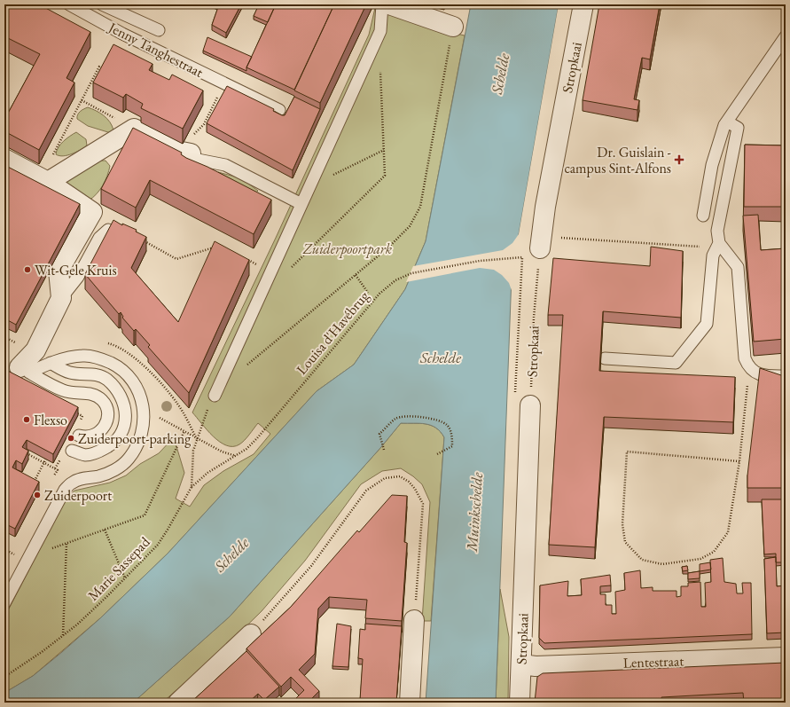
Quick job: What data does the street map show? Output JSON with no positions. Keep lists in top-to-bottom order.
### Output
{
  "streets": {
    "street": ["Stropkaai", "Lentestraat"],
    "lane": ["Jenny Tanghestraat"],
    "path": ["Louisa d'Havébrug", "Marie Sassepad"]
  },
  "crossings": [
    ["Stropkaai", "Lentestraat"],
    ["Louisa d'Havébrug", "Marie Sassepad"]
  ],
  "water": ["Schelde", "Muinkschelde"],
  "parks": ["Zuiderpoortpark"],
  "places": {
    "health": ["Dr. Guislain - campus Sint-Alfons"],
    "other": [
      "Wit-Gele Kruis",
      "Flexso",
      "Zuiderpoort-parking",
      "Zuiderpoort"
    ]
  }
}
